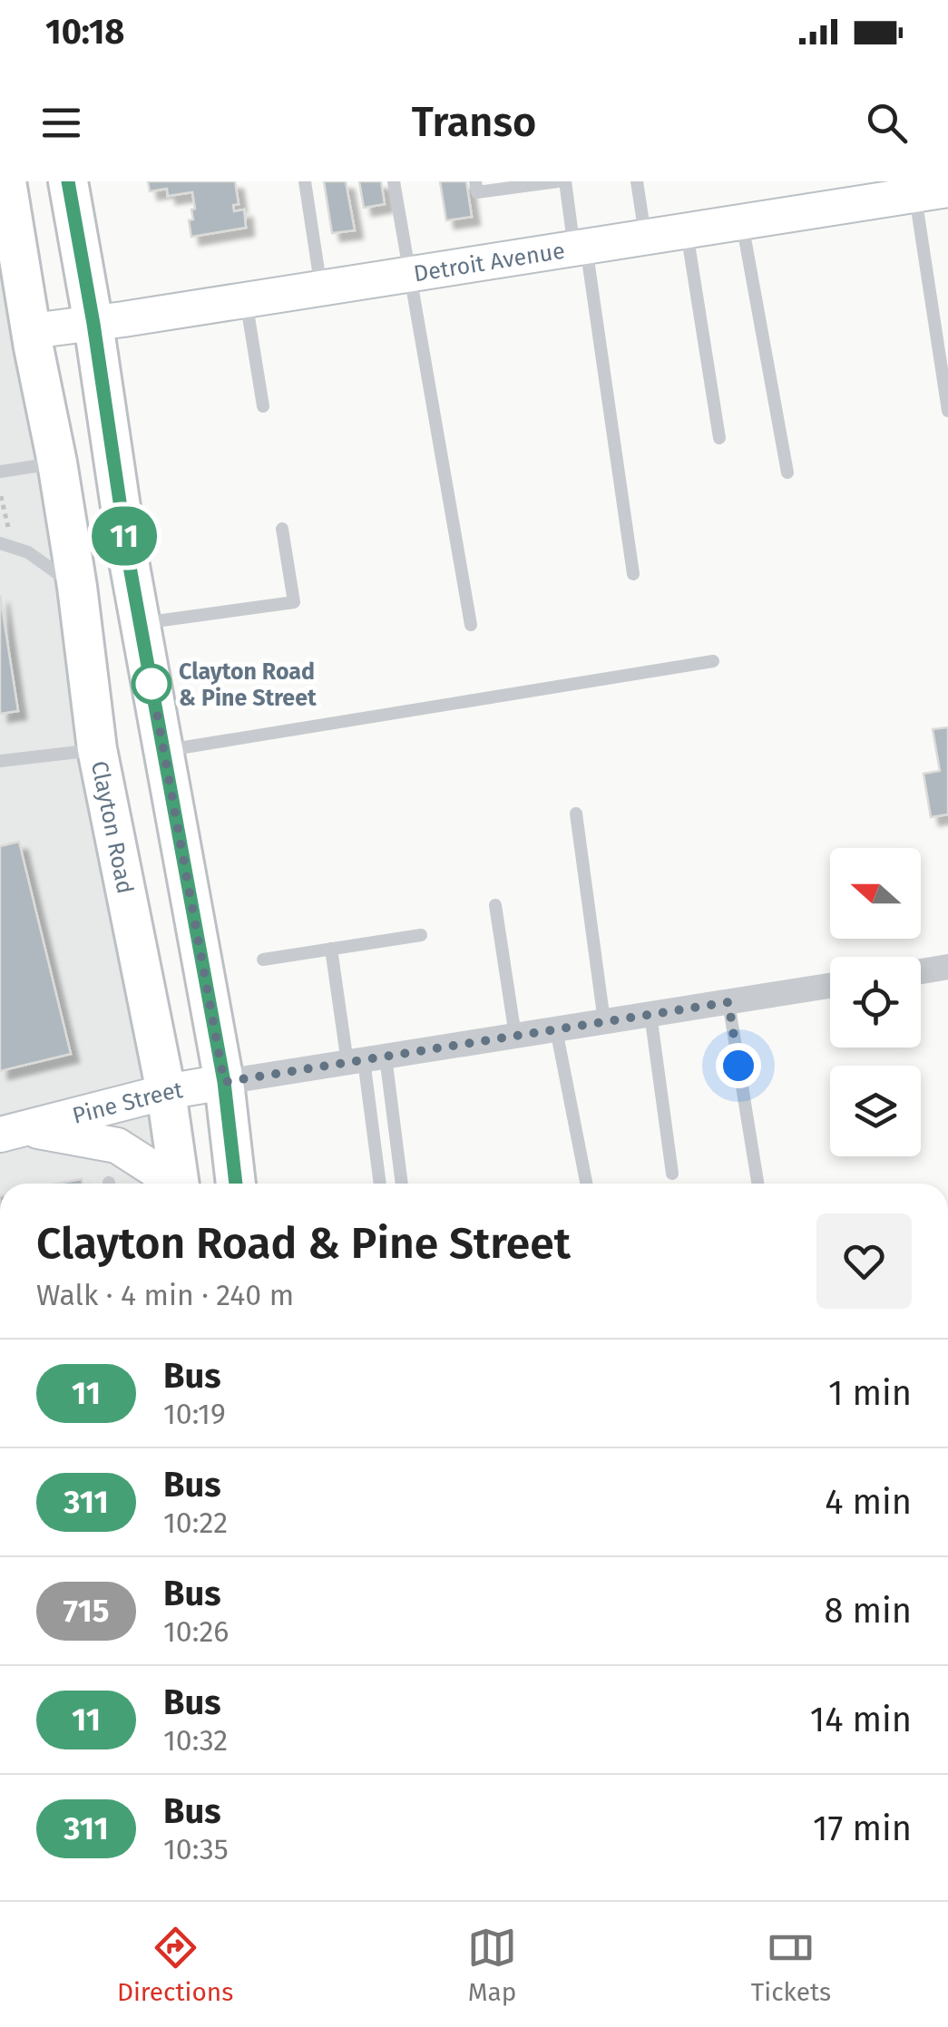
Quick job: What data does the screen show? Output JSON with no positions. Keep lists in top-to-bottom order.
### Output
{
  "streets": {
    "main road": ["Clayton Road"],
    "street": ["Detroit Avenue", "Pine Street"]
  },
  "crossings": [
    ["Detroit Avenue", "Clayton Road"],
    ["Clayton Road", "Pine Street"]
  ],
  "places": ["Clayton Road & Pine Street"],
  "lines": ["bus line 11"],
  "north": "left",
  "page": {
    "status": "10:18",
    "header": "Transo",
    "on_map": "11",
    "heading": ["Clayton Road & Pine Street", "Walk · 4 min · 240 m"],
    "list": [
      {
        "mark": "11",
        "name": "Bus",
        "note": "10:19",
        "value": "1 min"
      },
      {
        "mark": "311",
        "name": "Bus",
        "note": "10:22",
        "value": "4 min"
      },
      {
        "mark": "715",
        "name": "Bus",
        "note": "10:26",
        "value": "8 min"
      },
      {
        "mark": "11",
        "name": "Bus",
        "note": "10:32",
        "value": "14 min"
      },
      {
        "mark": "311",
        "name": "Bus",
        "note": "10:35",
        "value": "17 min"
      }
    ],
    "tabs": ["Directions", "Map", "Tickets"]
  }
}
